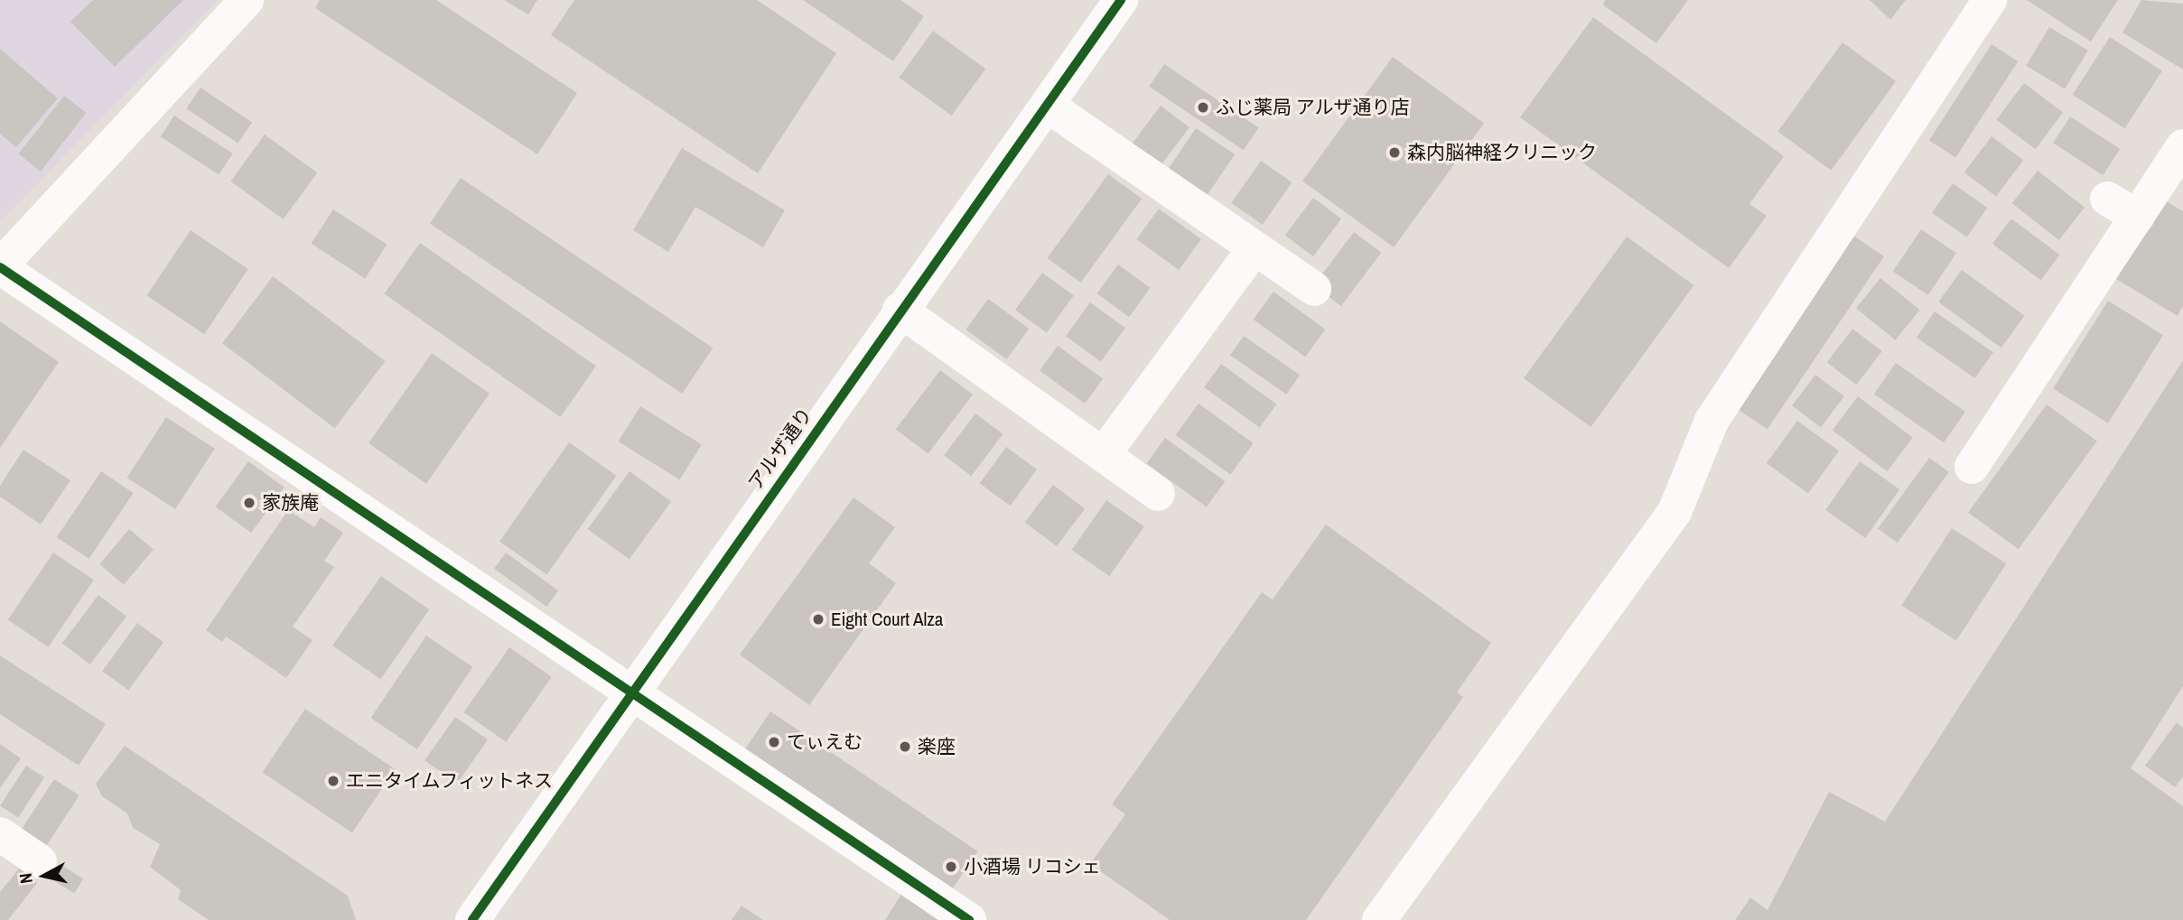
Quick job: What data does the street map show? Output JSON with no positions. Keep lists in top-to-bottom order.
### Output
{
  "streets": {
    "street": ["アルザ通り"]
  },
  "places": [
    "ふじ薬局 アルザ通り店",
    "森内脳神経クリニック",
    "家族庵",
    "Eight Court Alza",
    "てぃえむ",
    "楽座",
    "エニタイムフィットネス",
    "小酒場 リコシェ"
  ],
  "north": "left"
}
